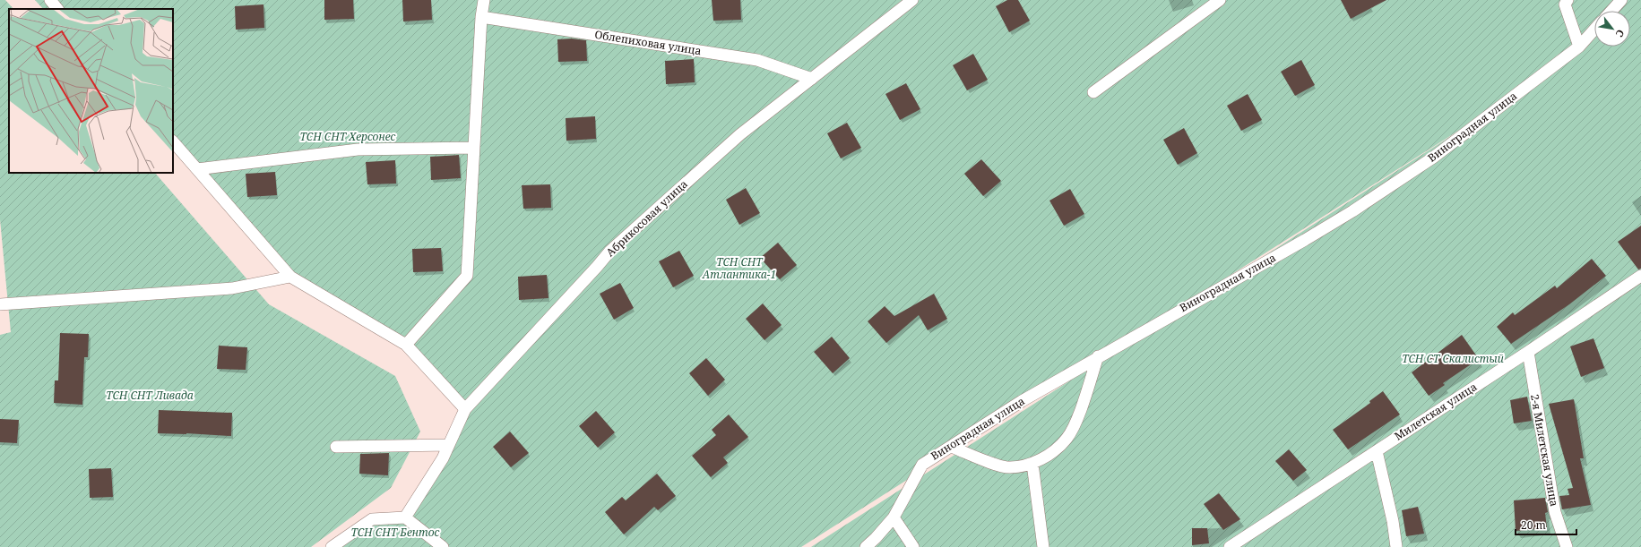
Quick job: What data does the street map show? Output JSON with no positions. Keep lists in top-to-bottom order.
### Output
{
  "streets": {
    "lane": [
      "Облепиховая улица",
      "Виноградная улица",
      "Абрикосовая улица",
      "Милетская улица",
      "2-я Милетская улица"
    ]
  },
  "crossings": [
    ["Облепиховая улица", "Абрикосовая улица"],
    ["Милетская улица", "2-я Милетская улица"]
  ],
  "parks": [
    "ТСН СНТ Херсонес",
    "ТСН СНТ Атлантика-1",
    "ТСН СТ Скалистый",
    "ТСН СНТ Ливада",
    "ТСН СНТ Бентос"
  ],
  "scale_bar": "20 m",
  "north": "bottom right"
}
